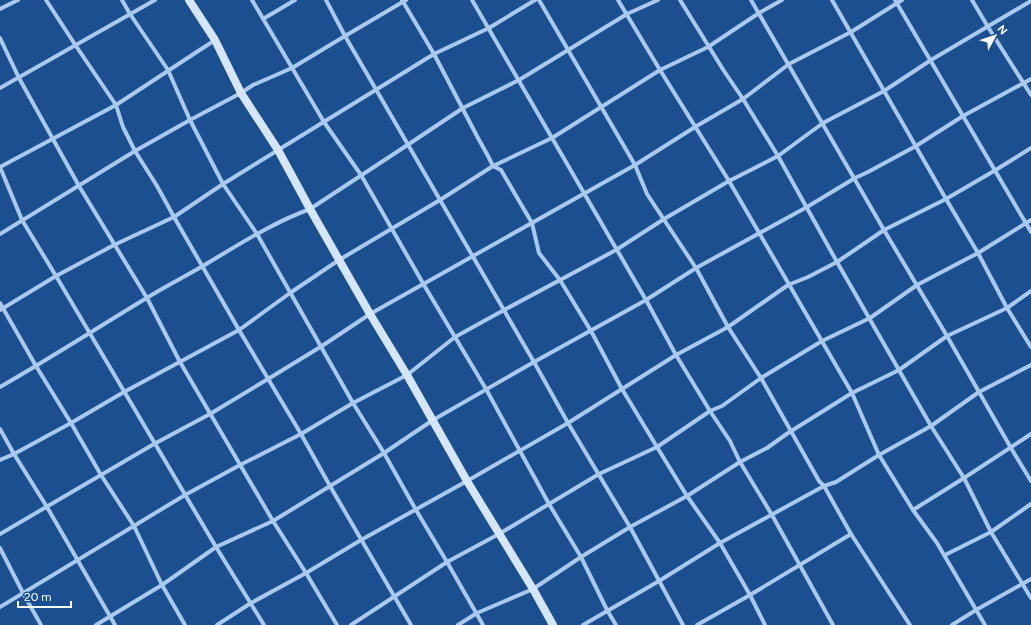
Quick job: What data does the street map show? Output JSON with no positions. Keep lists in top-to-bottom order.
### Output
{
  "scale_bar": "20 m",
  "north": "top right"
}
